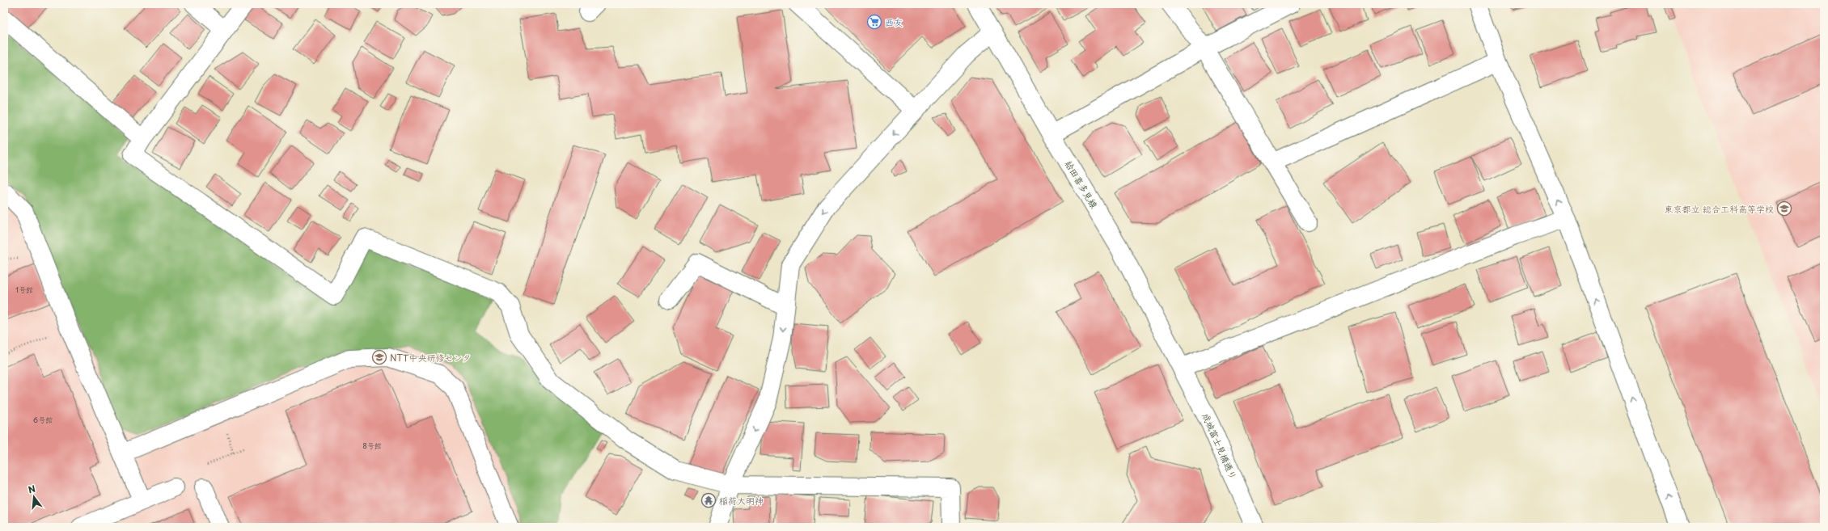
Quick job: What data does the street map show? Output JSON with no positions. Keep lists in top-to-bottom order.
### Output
{
  "streets": {
    "street": ["給田喜多見線", "成城富士見橋通り"]
  },
  "crossings": [
    ["給田喜多見線", "成城富士見橋通り"]
  ],
  "places": {
    "supermarket": ["西友"],
    "school or university": ["東京都立 総合工科高等学校", "NTT中央研修センタ"],
    "temple": ["稲荷大明神"]
  },
  "house_numbers": ["1号館", "6号館", "8号館"],
  "north": "top"
}
